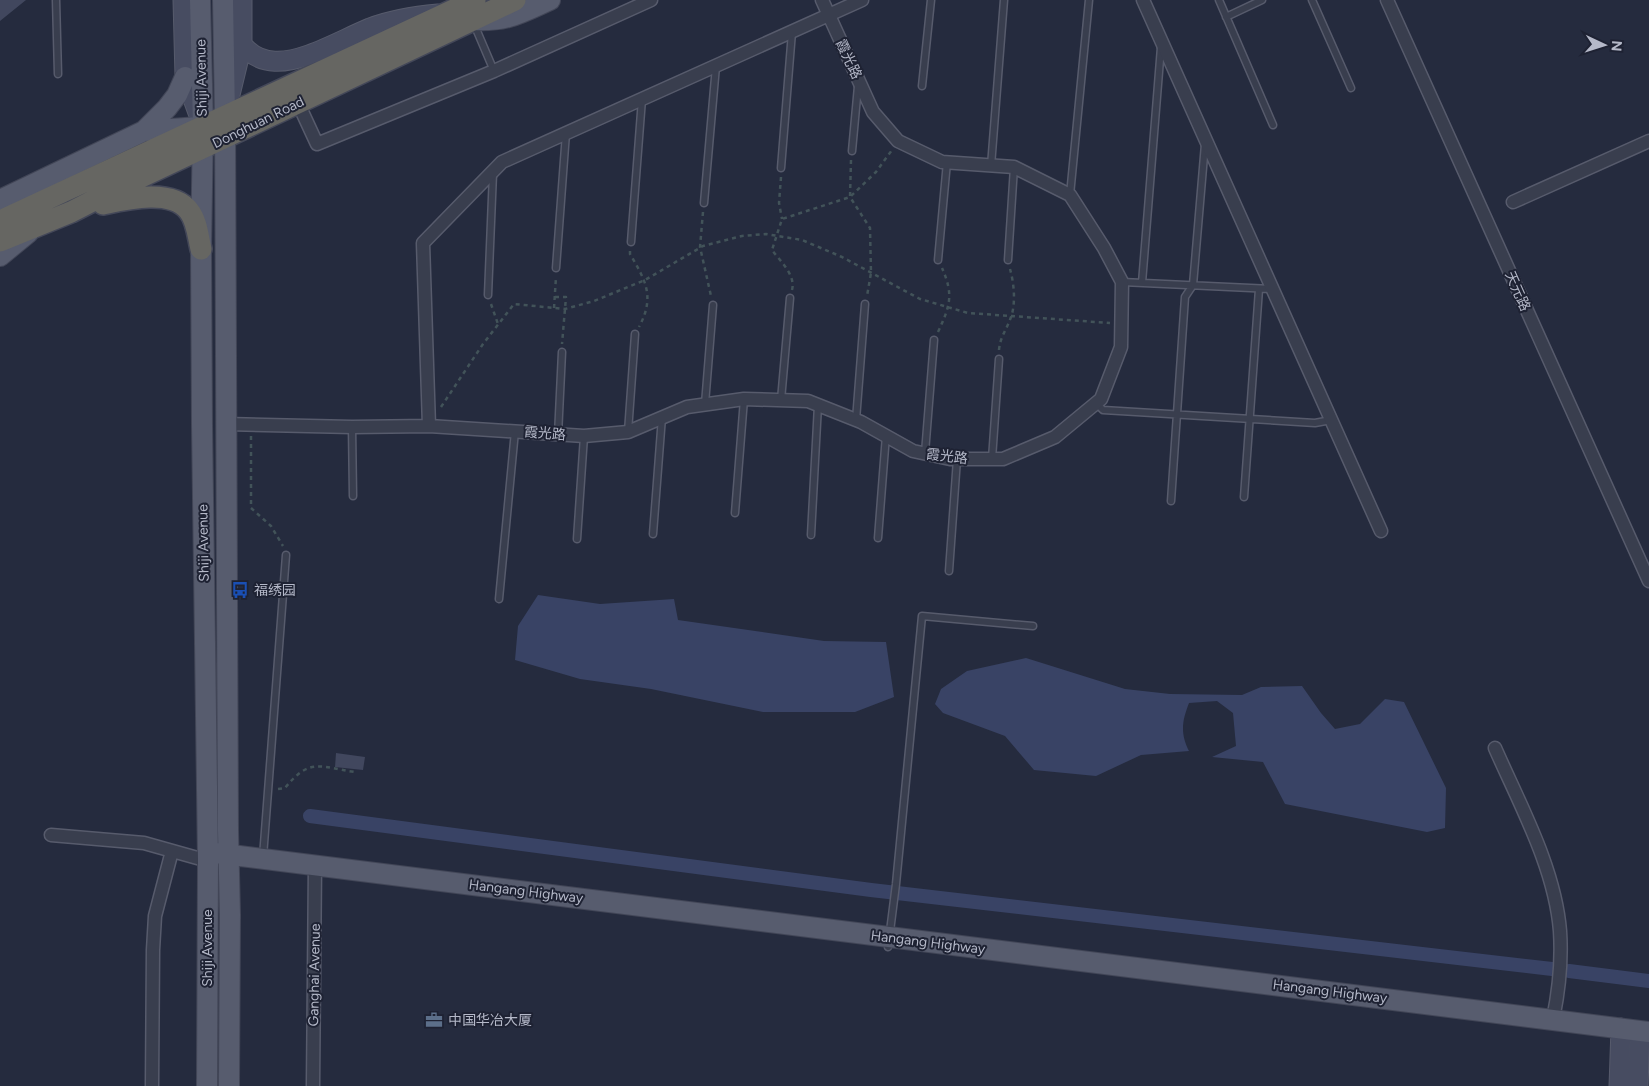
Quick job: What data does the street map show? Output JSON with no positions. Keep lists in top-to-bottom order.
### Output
{
  "streets": {
    "highway": ["Donghuan Road"],
    "main road": ["Shiji Avenue", "Hangang Highway"],
    "street": ["霞光路", "天元路", "Ganghai Avenue"]
  },
  "crossings": [
    ["霞光路", "Shiji Avenue"],
    ["Shiji Avenue", "Donghuan Road"],
    ["Shiji Avenue", "Hangang Highway"],
    ["Hangang Highway", "Ganghai Avenue"]
  ],
  "places": {
    "bus stop": ["福绣园"],
    "office": ["中国华冶大厦"]
  },
  "north": "right"
}
